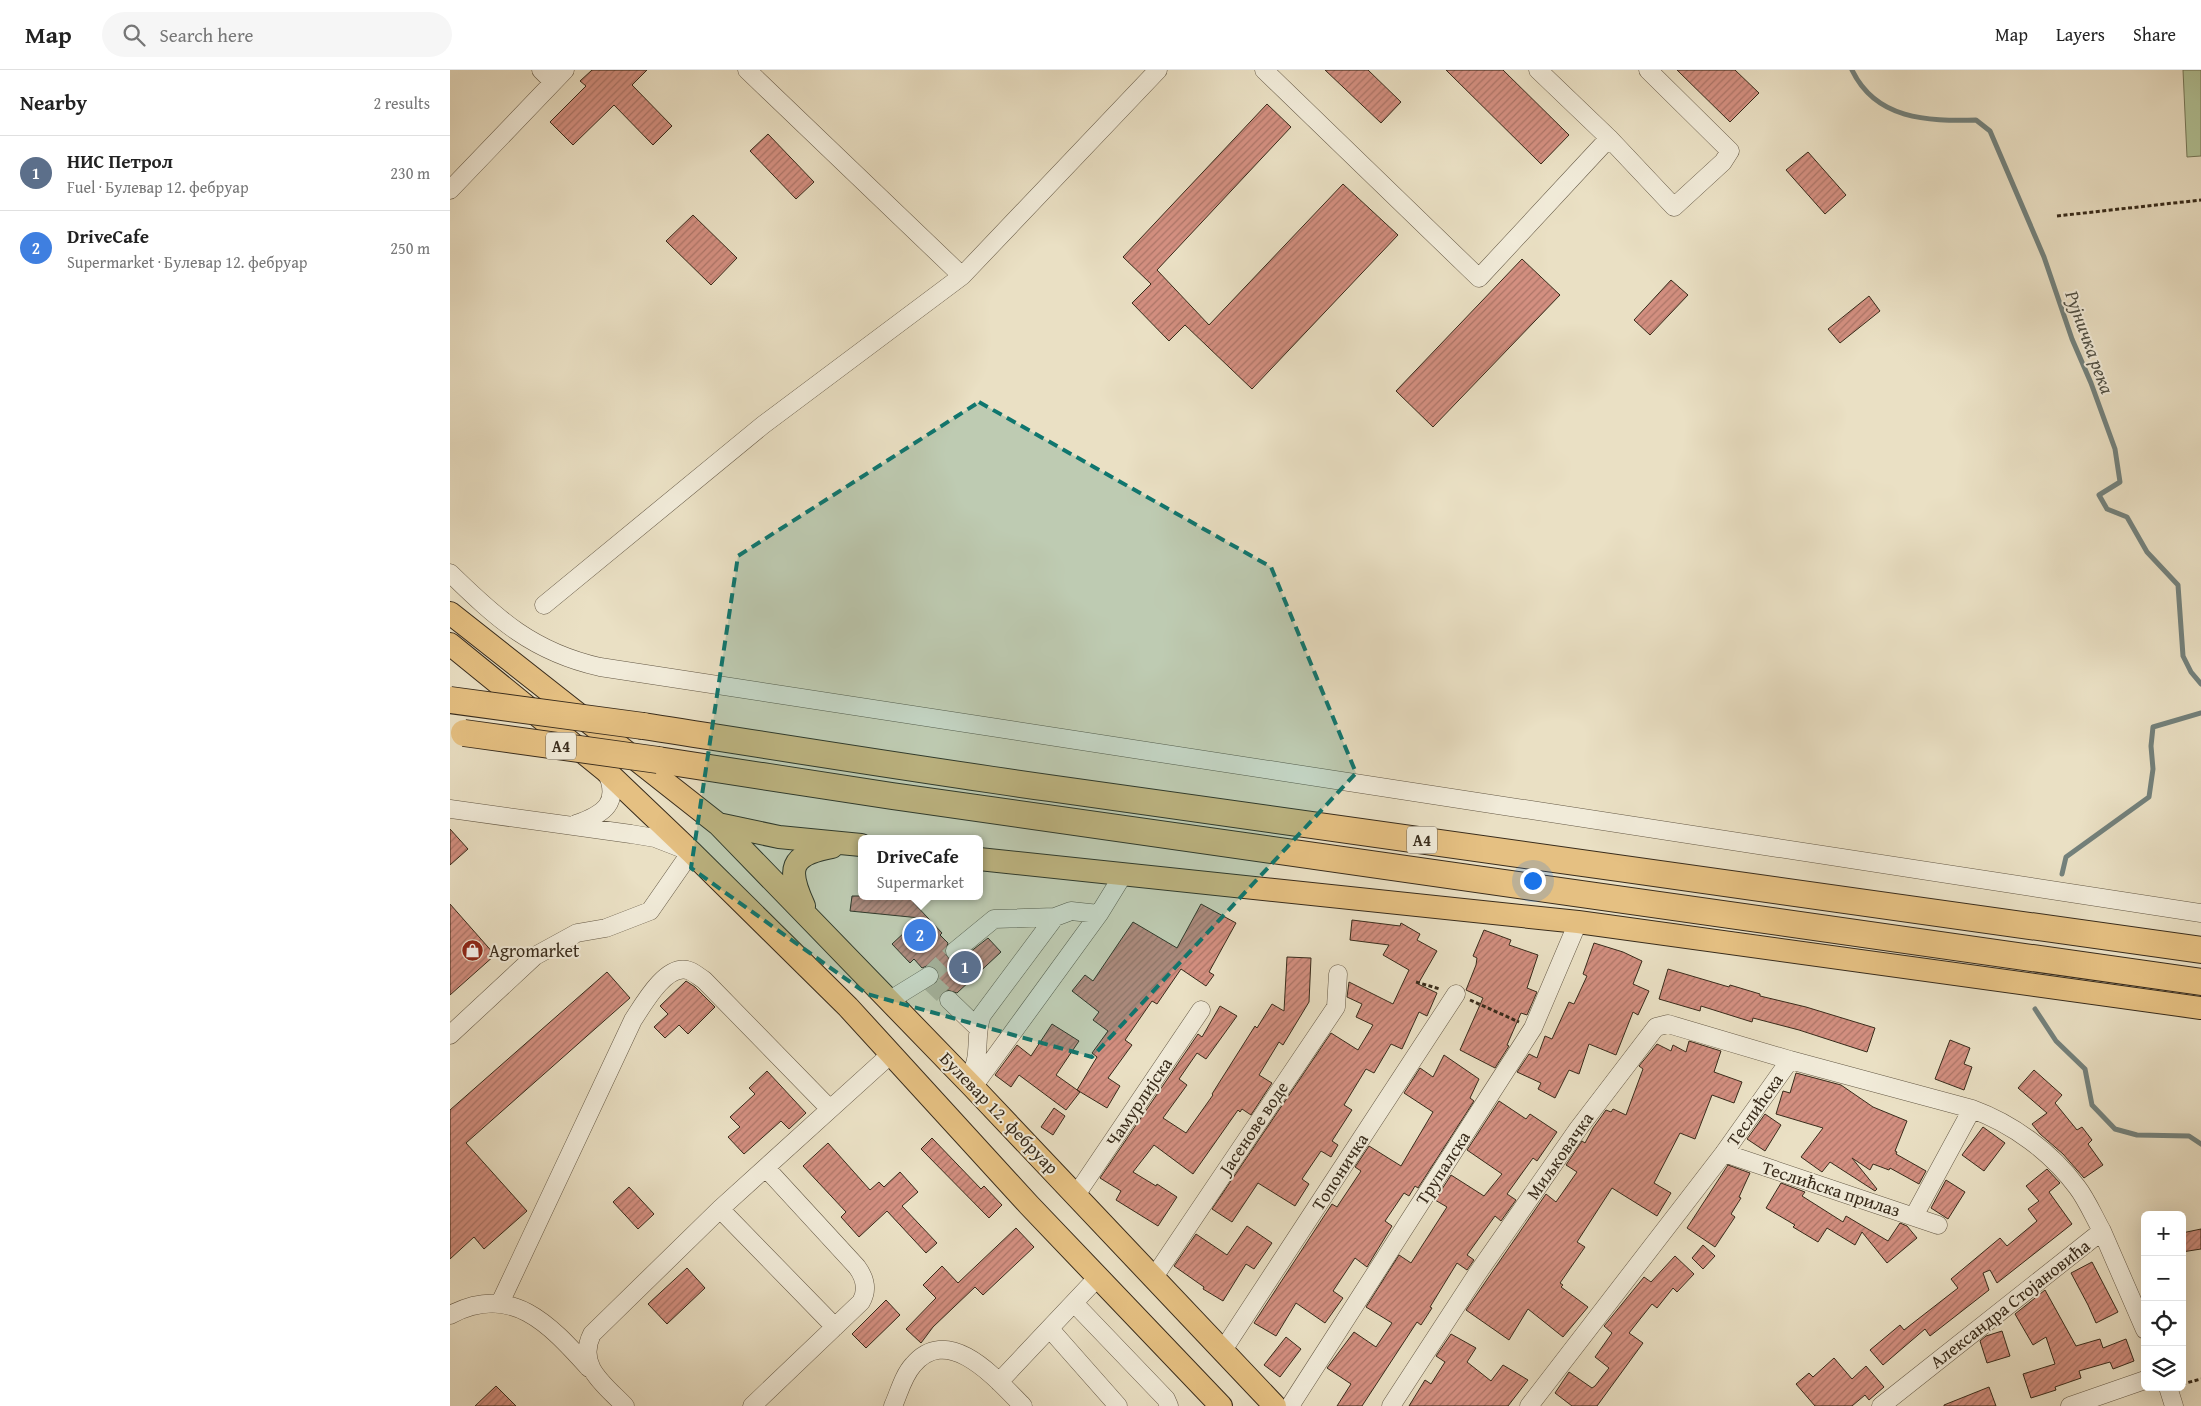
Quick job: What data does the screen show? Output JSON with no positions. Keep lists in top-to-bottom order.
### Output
{
  "streets": {
    "highway": ["A4"],
    "main road": ["Булевар 12. фебруар"],
    "street": [
      "Чамурлијска",
      "Теслићска",
      "Јасенове воде",
      "Миљковачка",
      "Трупалска",
      "Топоничка",
      "Теслићска прилаз",
      "Александра Стојановића"
    ]
  },
  "crossings": [
    ["Чамурлијска", "Булевар 12. фебруар"],
    ["Теслићска", "Миљковачка"],
    ["Теслићска", "Теслићска прилаз"],
    ["Теслићска", "Александра Стојановића"],
    ["Булевар 12. фебруар", "Јасенове воде"],
    ["Булевар 12. фебруар", "Топоничка"]
  ],
  "water": ["Рујничка река"],
  "places": {
    "shop": ["Agromarket"]
  },
  "page": {
    "header": "Map",
    "search": "Search here",
    "nav": ["Map", "Layers", "Share"],
    "heading": ["Nearby", "2 results"],
    "list": [
      {
        "mark": "1",
        "name": "НИС Петрол",
        "note": "Fuel · Булевар 12. фебруар",
        "value": "230 m"
      },
      {
        "mark": "2",
        "name": "DriveCafe",
        "note": "Supermarket · Булевар 12. фебруар",
        "value": "250 m"
      }
    ],
    "popup": ["DriveCafe", "Supermarket"],
    "pins": ["2", "1"],
    "map_buttons": ["+", "−"]
  }
}
